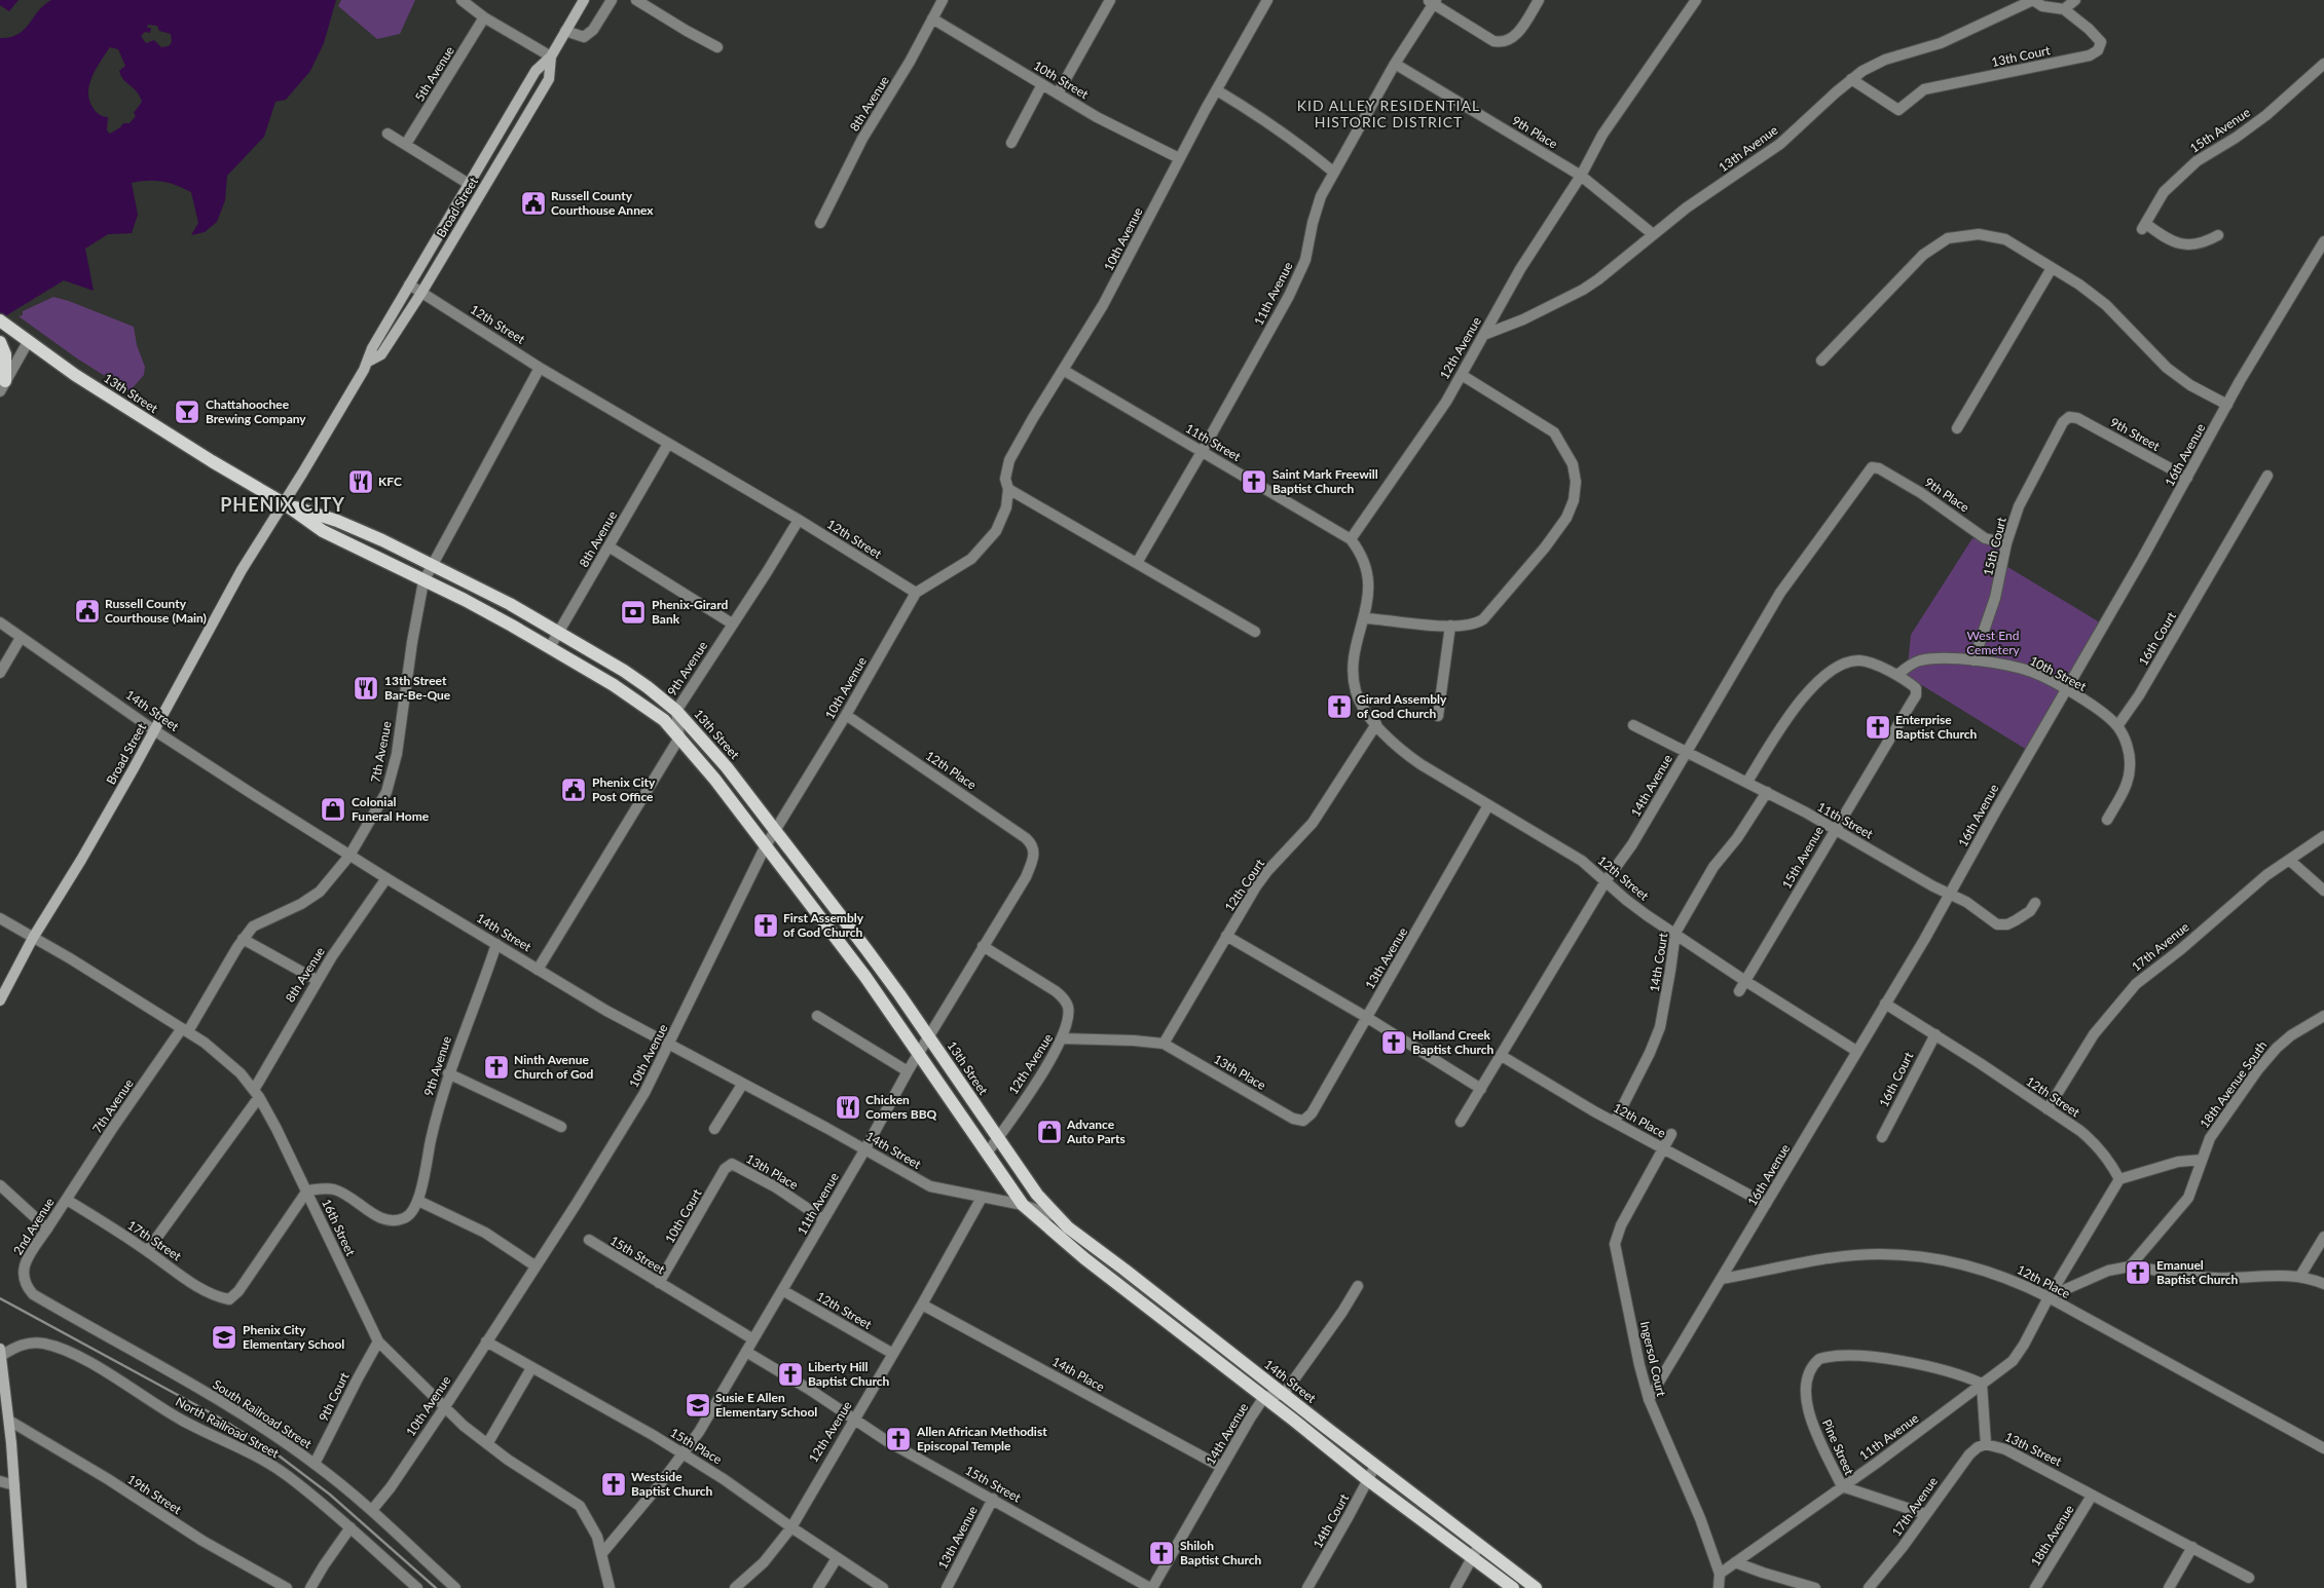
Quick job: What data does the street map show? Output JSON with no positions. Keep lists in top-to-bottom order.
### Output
{
  "streets": {
    "main road": ["Broad Street", "13th Street", "14th Street"],
    "street": [
      "13th Court",
      "5th Avenue",
      "10th Street",
      "8th Avenue",
      "15th Avenue",
      "9th Place",
      "13th Avenue",
      "10th Avenue",
      "11th Avenue",
      "12th Street",
      "12th Avenue",
      "9th Street",
      "11th Street",
      "16th Avenue",
      "15th Court",
      "16th Court",
      "9th Avenue",
      "7th Avenue",
      "12th Place",
      "14th Avenue",
      "12th Court",
      "17th Avenue",
      "14th Court",
      "13th Place",
      "18th Avenue South",
      "10th Court",
      "2nd Avenue",
      "16th Street",
      "17th Street",
      "15th Street",
      "Ingersol Court",
      "14th Place",
      "9th Court",
      "South Railroad Street",
      "North Railroad Street",
      "15th Place",
      "Pine Street",
      "19th Street",
      "18th Avenue"
    ]
  },
  "crossings": [
    ["13th Court", "13th Avenue"],
    ["10th Street", "8th Avenue"],
    ["10th Street", "15th Avenue"],
    ["10th Street", "10th Avenue"],
    ["10th Street", "16th Avenue"],
    ["10th Street", "15th Court"],
    ["10th Street", "16th Court"],
    ["8th Avenue", "12th Street"],
    ["8th Avenue", "13th Street"],
    ["8th Avenue", "14th Street"],
    ["8th Avenue", "16th Street"],
    ["8th Avenue", "17th Street"],
    ["15th Avenue", "12th Street"],
    ["15th Avenue", "11th Street"],
    ["9th Place", "13th Avenue"],
    ["9th Place", "11th Avenue"],
    ["9th Place", "12th Avenue"],
    ["9th Place", "15th Court"],
    ["9th Place", "14th Avenue"],
    ["13th Avenue", "12th Street"],
    ["13th Avenue", "12th Avenue"],
    ["13th Avenue", "13th Place"],
    ["13th Avenue", "15th Street"],
    ["Broad Street", "12th Street"],
    ["Broad Street", "13th Street"],
    ["Broad Street", "14th Street"],
    ["Broad Street", "16th Street"],
    ["10th Avenue", "12th Street"],
    ["10th Avenue", "13th Street"],
    ["10th Avenue", "11th Street"],
    ["10th Avenue", "14th Street"],
    ["10th Avenue", "12th Place"],
    ["10th Avenue", "16th Street"],
    ["10th Avenue", "South Railroad Street"],
    ["10th Avenue", "15th Place"],
    ["11th Avenue", "12th Street"],
    ["11th Avenue", "13th Street"],
    ["11th Avenue", "11th Street"],
    ["11th Avenue", "14th Street"],
    ["11th Avenue", "12th Place"],
    ["11th Avenue", "13th Place"],
    ["11th Avenue", "16th Street"],
    ["11th Avenue", "15th Street"],
    ["11th Avenue", "Ingersol Court"],
    ["11th Avenue", "15th Place"],
    ["11th Avenue", "Pine Street"],
    ["12th Street", "12th Avenue"],
    ["12th Street", "16th Avenue"],
    ["12th Street", "16th Court"],
    ["12th Street", "9th Avenue"],
    ["12th Street", "7th Avenue"],
    ["12th Street", "14th Avenue"],
    ["12th Street", "12th Court"],
    ["12th Street", "17th Avenue"],
    ["12th Street", "14th Court"],
    ["12th Avenue", "13th Street"],
    ["12th Avenue", "11th Street"],
    ["12th Avenue", "14th Street"],
    ["12th Avenue", "12th Court"],
    ["12th Avenue", "13th Place"],
    ["12th Avenue", "15th Street"],
    ["12th Avenue", "14th Place"],
    ["12th Avenue", "15th Place"],
    ["13th Street", "9th Avenue"],
    ["13th Street", "7th Avenue"],
    ["13th Street", "17th Avenue"],
    ["13th Street", "Pine Street"],
    ["13th Street", "18th Avenue"],
    ["9th Street", "16th Avenue"],
    ["9th Street", "15th Court"],
    ["11th Street", "16th Avenue"],
    ["11th Street", "14th Avenue"],
    ["11th Street", "14th Court"],
    ["16th Avenue", "12th Place"],
    ["16th Avenue", "Ingersol Court"],
    ["9th Avenue", "14th Street"],
    ["14th Street", "7th Avenue"],
    ["14th Street", "14th Avenue"],
    ["14th Street", "14th Court"],
    ["7th Avenue", "2nd Avenue"],
    ["7th Avenue", "16th Street"],
    ["7th Avenue", "17th Street"],
    ["12th Place", "14th Avenue"],
    ["12th Place", "14th Court"],
    ["12th Place", "Ingersol Court"],
    ["14th Avenue", "15th Street"],
    ["14th Avenue", "14th Place"],
    ["12th Court", "13th Place"],
    ["17th Avenue", "Pine Street"],
    ["13th Place", "10th Court"],
    ["10th Court", "15th Street"],
    ["2nd Avenue", "17th Street"],
    ["2nd Avenue", "South Railroad Street"],
    ["16th Street", "17th Street"],
    ["16th Street", "9th Court"],
    ["9th Court", "South Railroad Street"]
  ],
  "districts": ["KID ALLEY RESIDENTIAL HISTORIC DISTRICT", "PHENIX CITY"],
  "parks": ["West End Cemetery"],
  "places": {
    "public building": ["Russell County Courthouse Annex", "Russell County Courthouse (Main)", "Phenix City Post Office"],
    "bar": ["Chattahoochee Brewing Company"],
    "restaurant": ["KFC", "13th Street Bar-Be-Que", "Chicken Comers BBQ"],
    "church": [
      "Saint Mark Freewill Baptist Church",
      "Girard Assembly of God Church",
      "Enterprise Baptist Church",
      "First Assembly of God Church",
      "Holland Creek Baptist Church",
      "Ninth Avenue Church of God",
      "Emanuel Baptist Church",
      "Liberty Hill Baptist Church",
      "Allen African Methodist Episcopal Temple",
      "Westside Baptist Church",
      "Shiloh Baptist Church"
    ],
    "bank": ["Phenix-Girard Bank"],
    "shop": ["Colonial Funeral Home", "Advance Auto Parts"],
    "school or university": ["Phenix City Elementary School", "Susie E Allen Elementary School"]
  }
}
